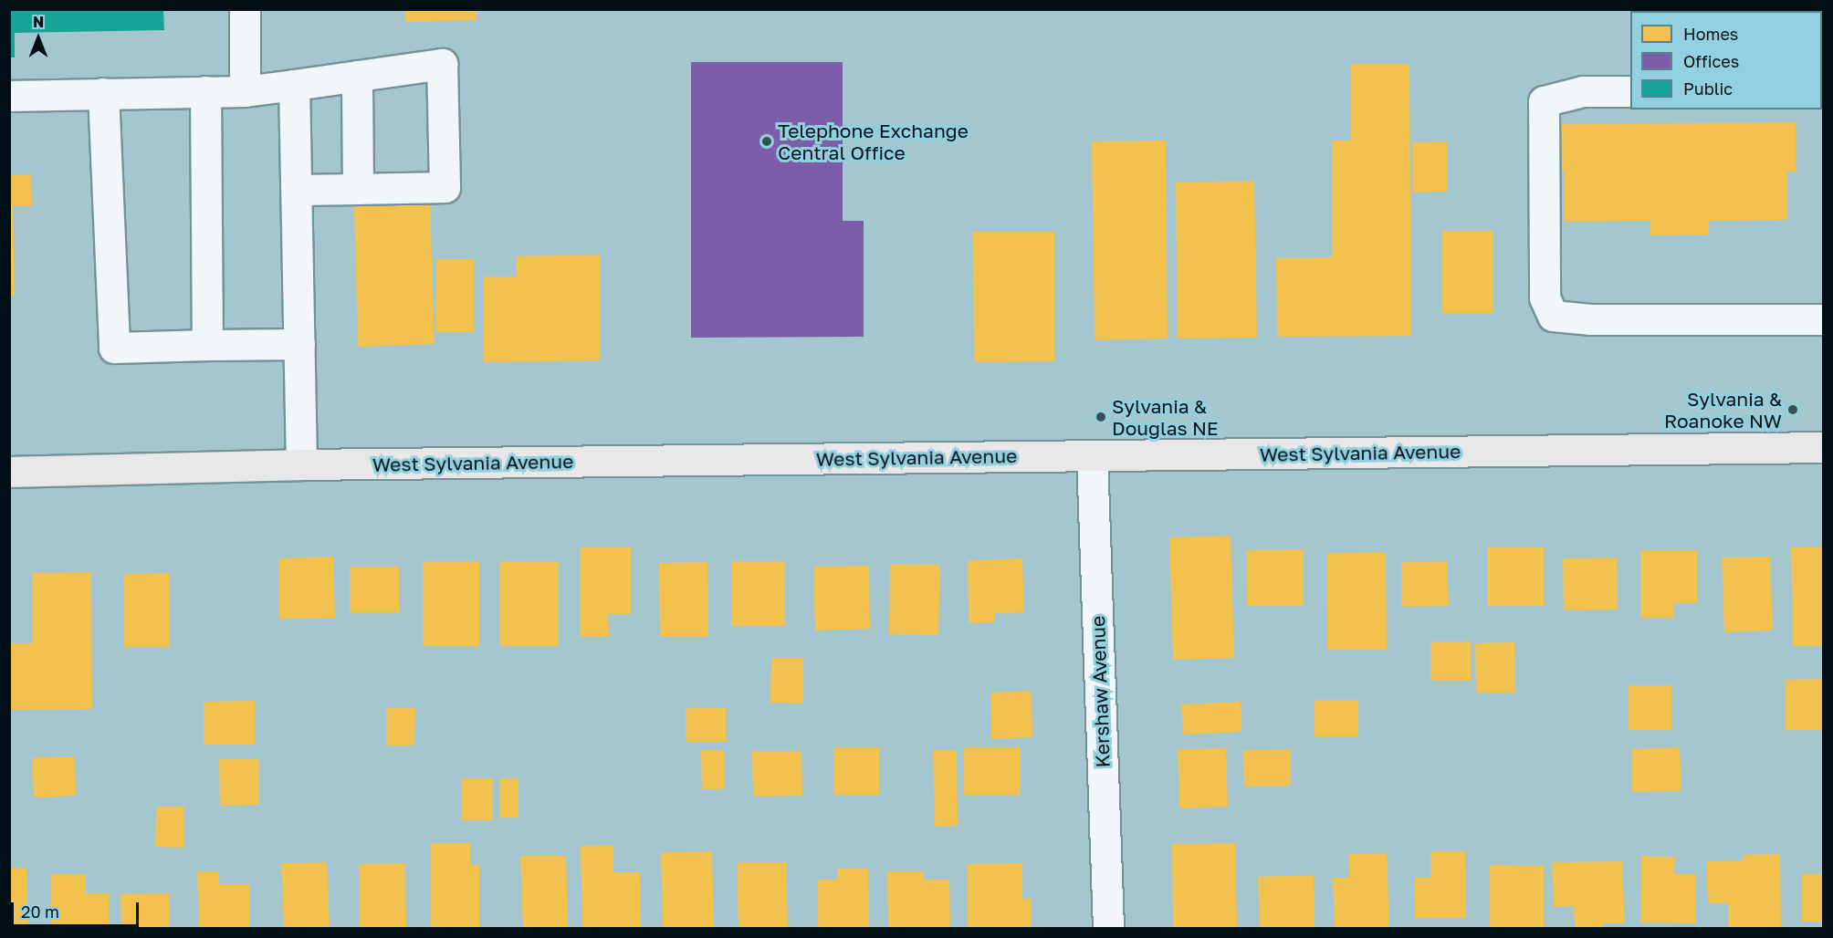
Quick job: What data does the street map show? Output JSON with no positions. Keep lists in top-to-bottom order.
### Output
{
  "streets": {
    "main road": ["West Sylvania Avenue"],
    "street": ["Kershaw Avenue"]
  },
  "crossings": [
    ["West Sylvania Avenue", "Kershaw Avenue"]
  ],
  "places": ["Telephone Exchange Central Office", "Sylvania & Roanoke NW", "Sylvania & Douglas NE"],
  "legend": ["Homes", "Offices", "Public"],
  "scale_bar": "20 m",
  "north": "top"
}
